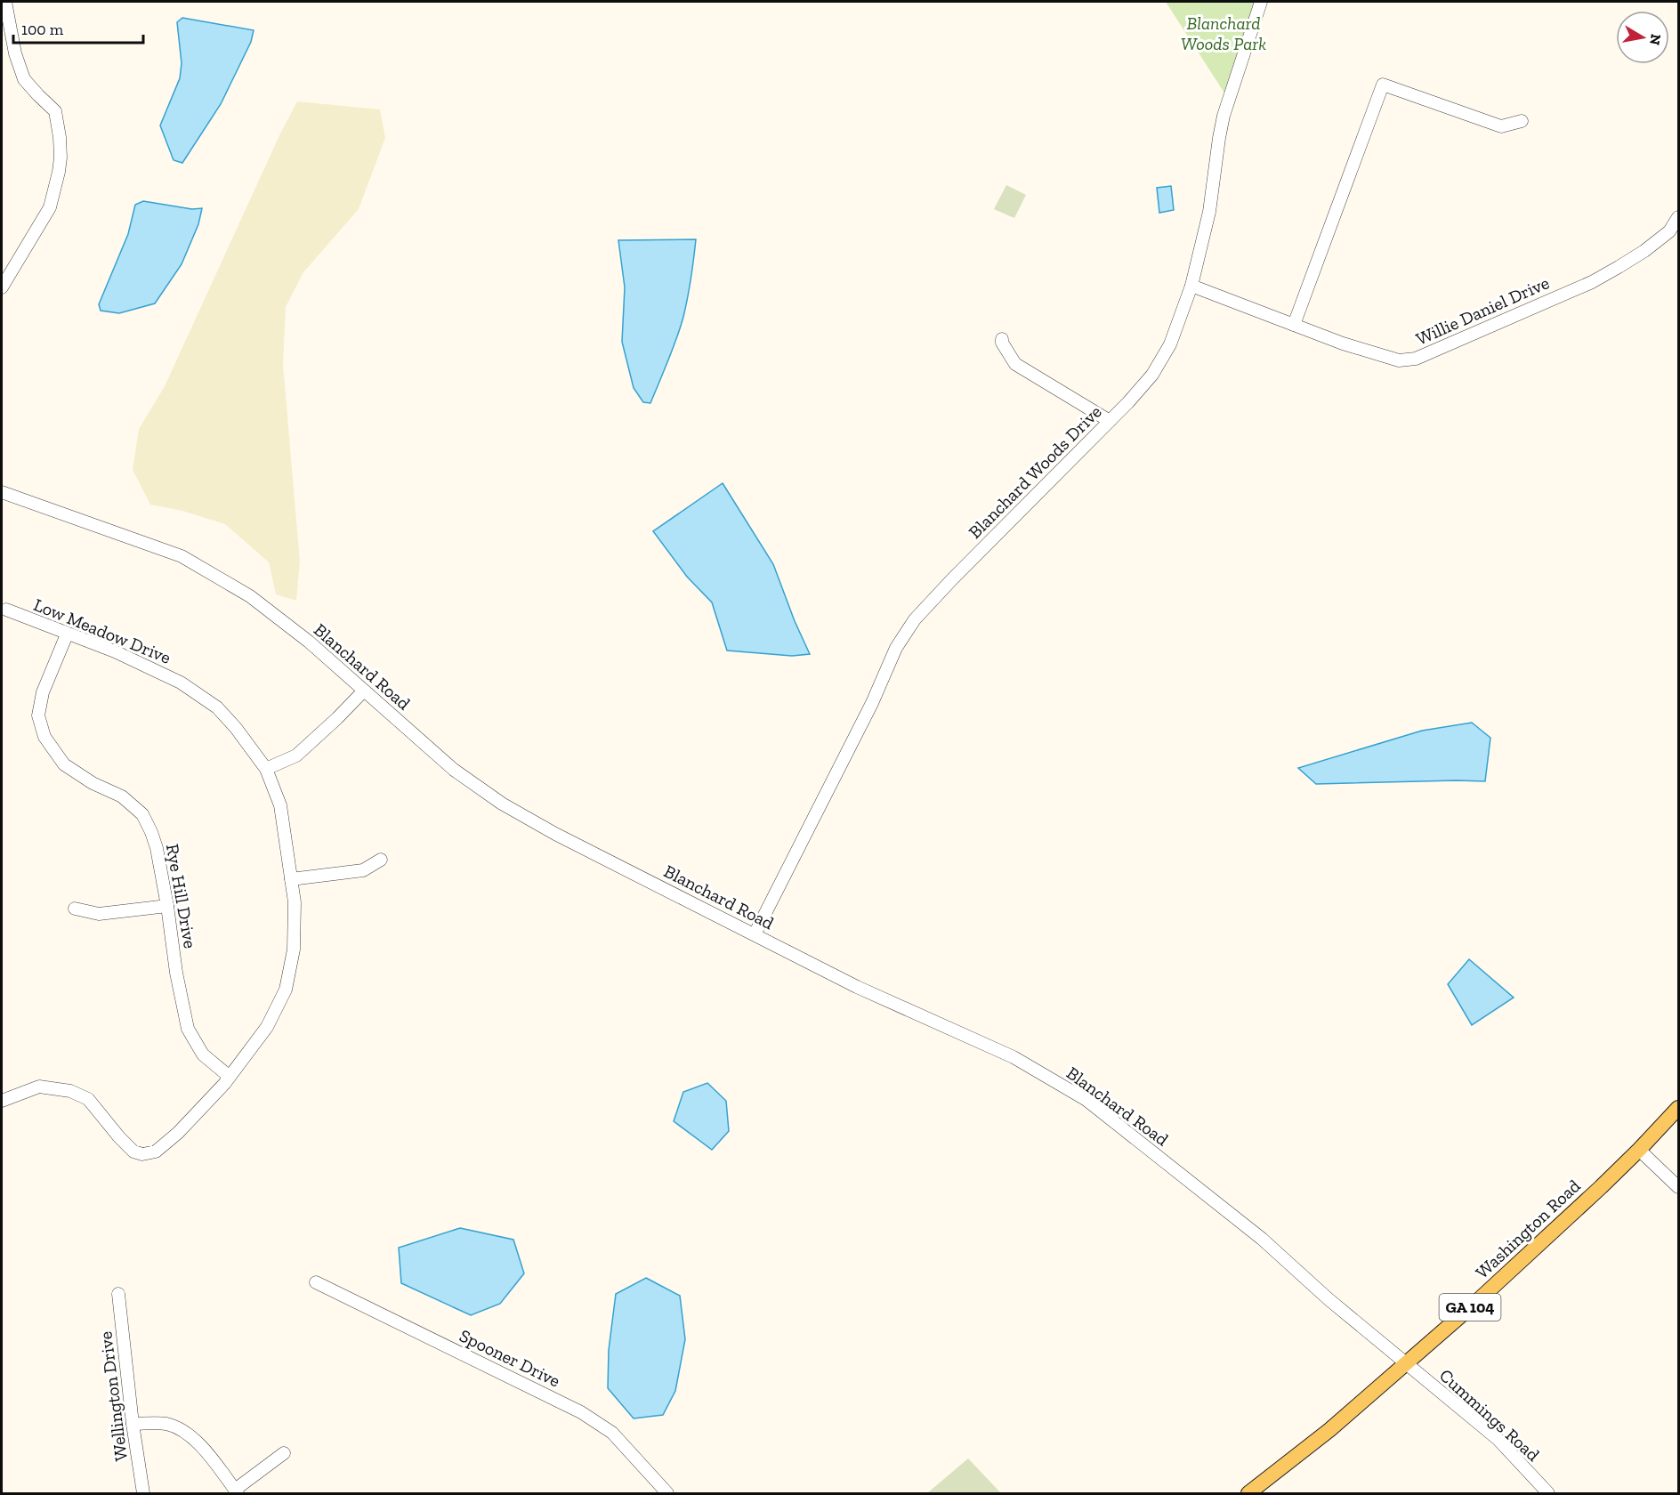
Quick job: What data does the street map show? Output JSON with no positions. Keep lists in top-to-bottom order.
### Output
{
  "streets": {
    "main road": ["Washington Road", "GA 104"],
    "street": [
      "Willie Daniel Drive",
      "Blanchard Woods Drive",
      "Low Meadow Drive",
      "Blanchard Road",
      "Rye Hill Drive",
      "Spooner Drive",
      "Wellington Drive",
      "Cummings Road"
    ]
  },
  "crossings": [
    ["Willie Daniel Drive", "Blanchard Woods Drive"],
    ["Blanchard Woods Drive", "Blanchard Road"],
    ["Low Meadow Drive", "Rye Hill Drive"],
    ["Blanchard Road", "Washington Road"],
    ["Blanchard Road", "Cummings Road"],
    ["Washington Road", "Cummings Road"]
  ],
  "parks": ["Blanchard Woods Park"],
  "scale_bar": "100 m",
  "north": "right"
}
